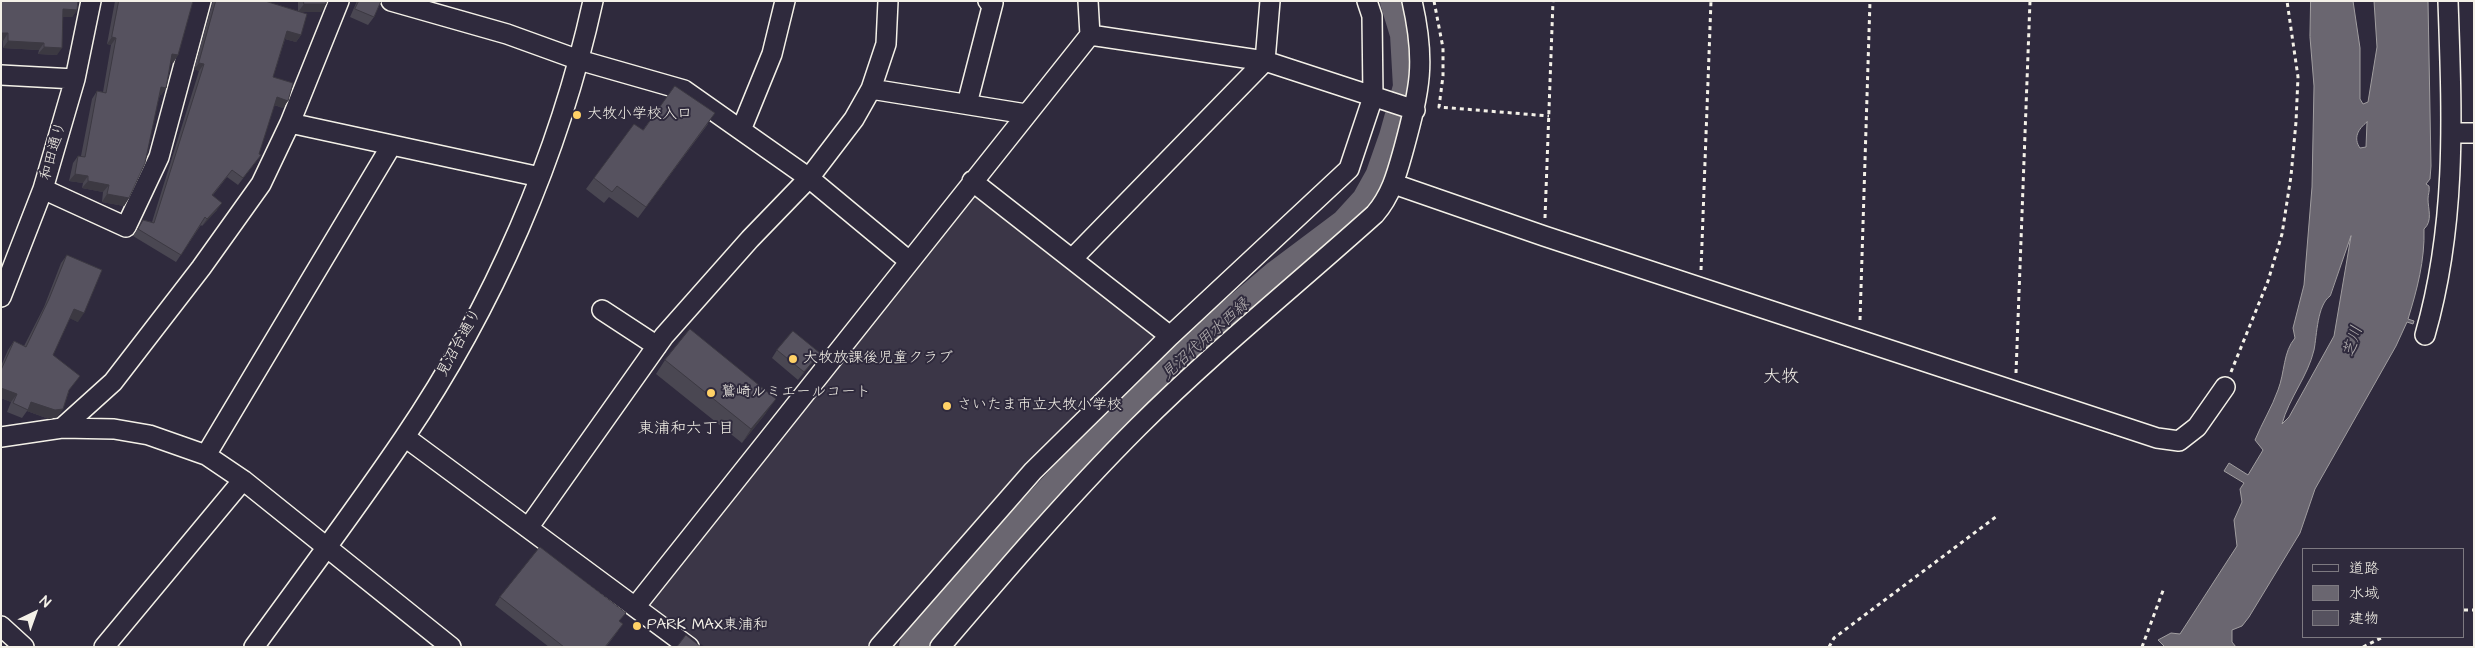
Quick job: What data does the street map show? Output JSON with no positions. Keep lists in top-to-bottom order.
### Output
{
  "streets": {
    "street": ["和田通り", "見沼台通り"]
  },
  "districts": ["大牧", "東浦和六丁目"],
  "water": ["見沼代用水西縁", "芝川"],
  "places": [
    "大牧小学校入口",
    "大牧放課後児童クラブ",
    "鷲崎ルミエールコート",
    "さいたま市立大牧小学校",
    "PARK MAX東浦和"
  ],
  "legend": ["道路", "水域", "建物"],
  "north": "top right"
}
